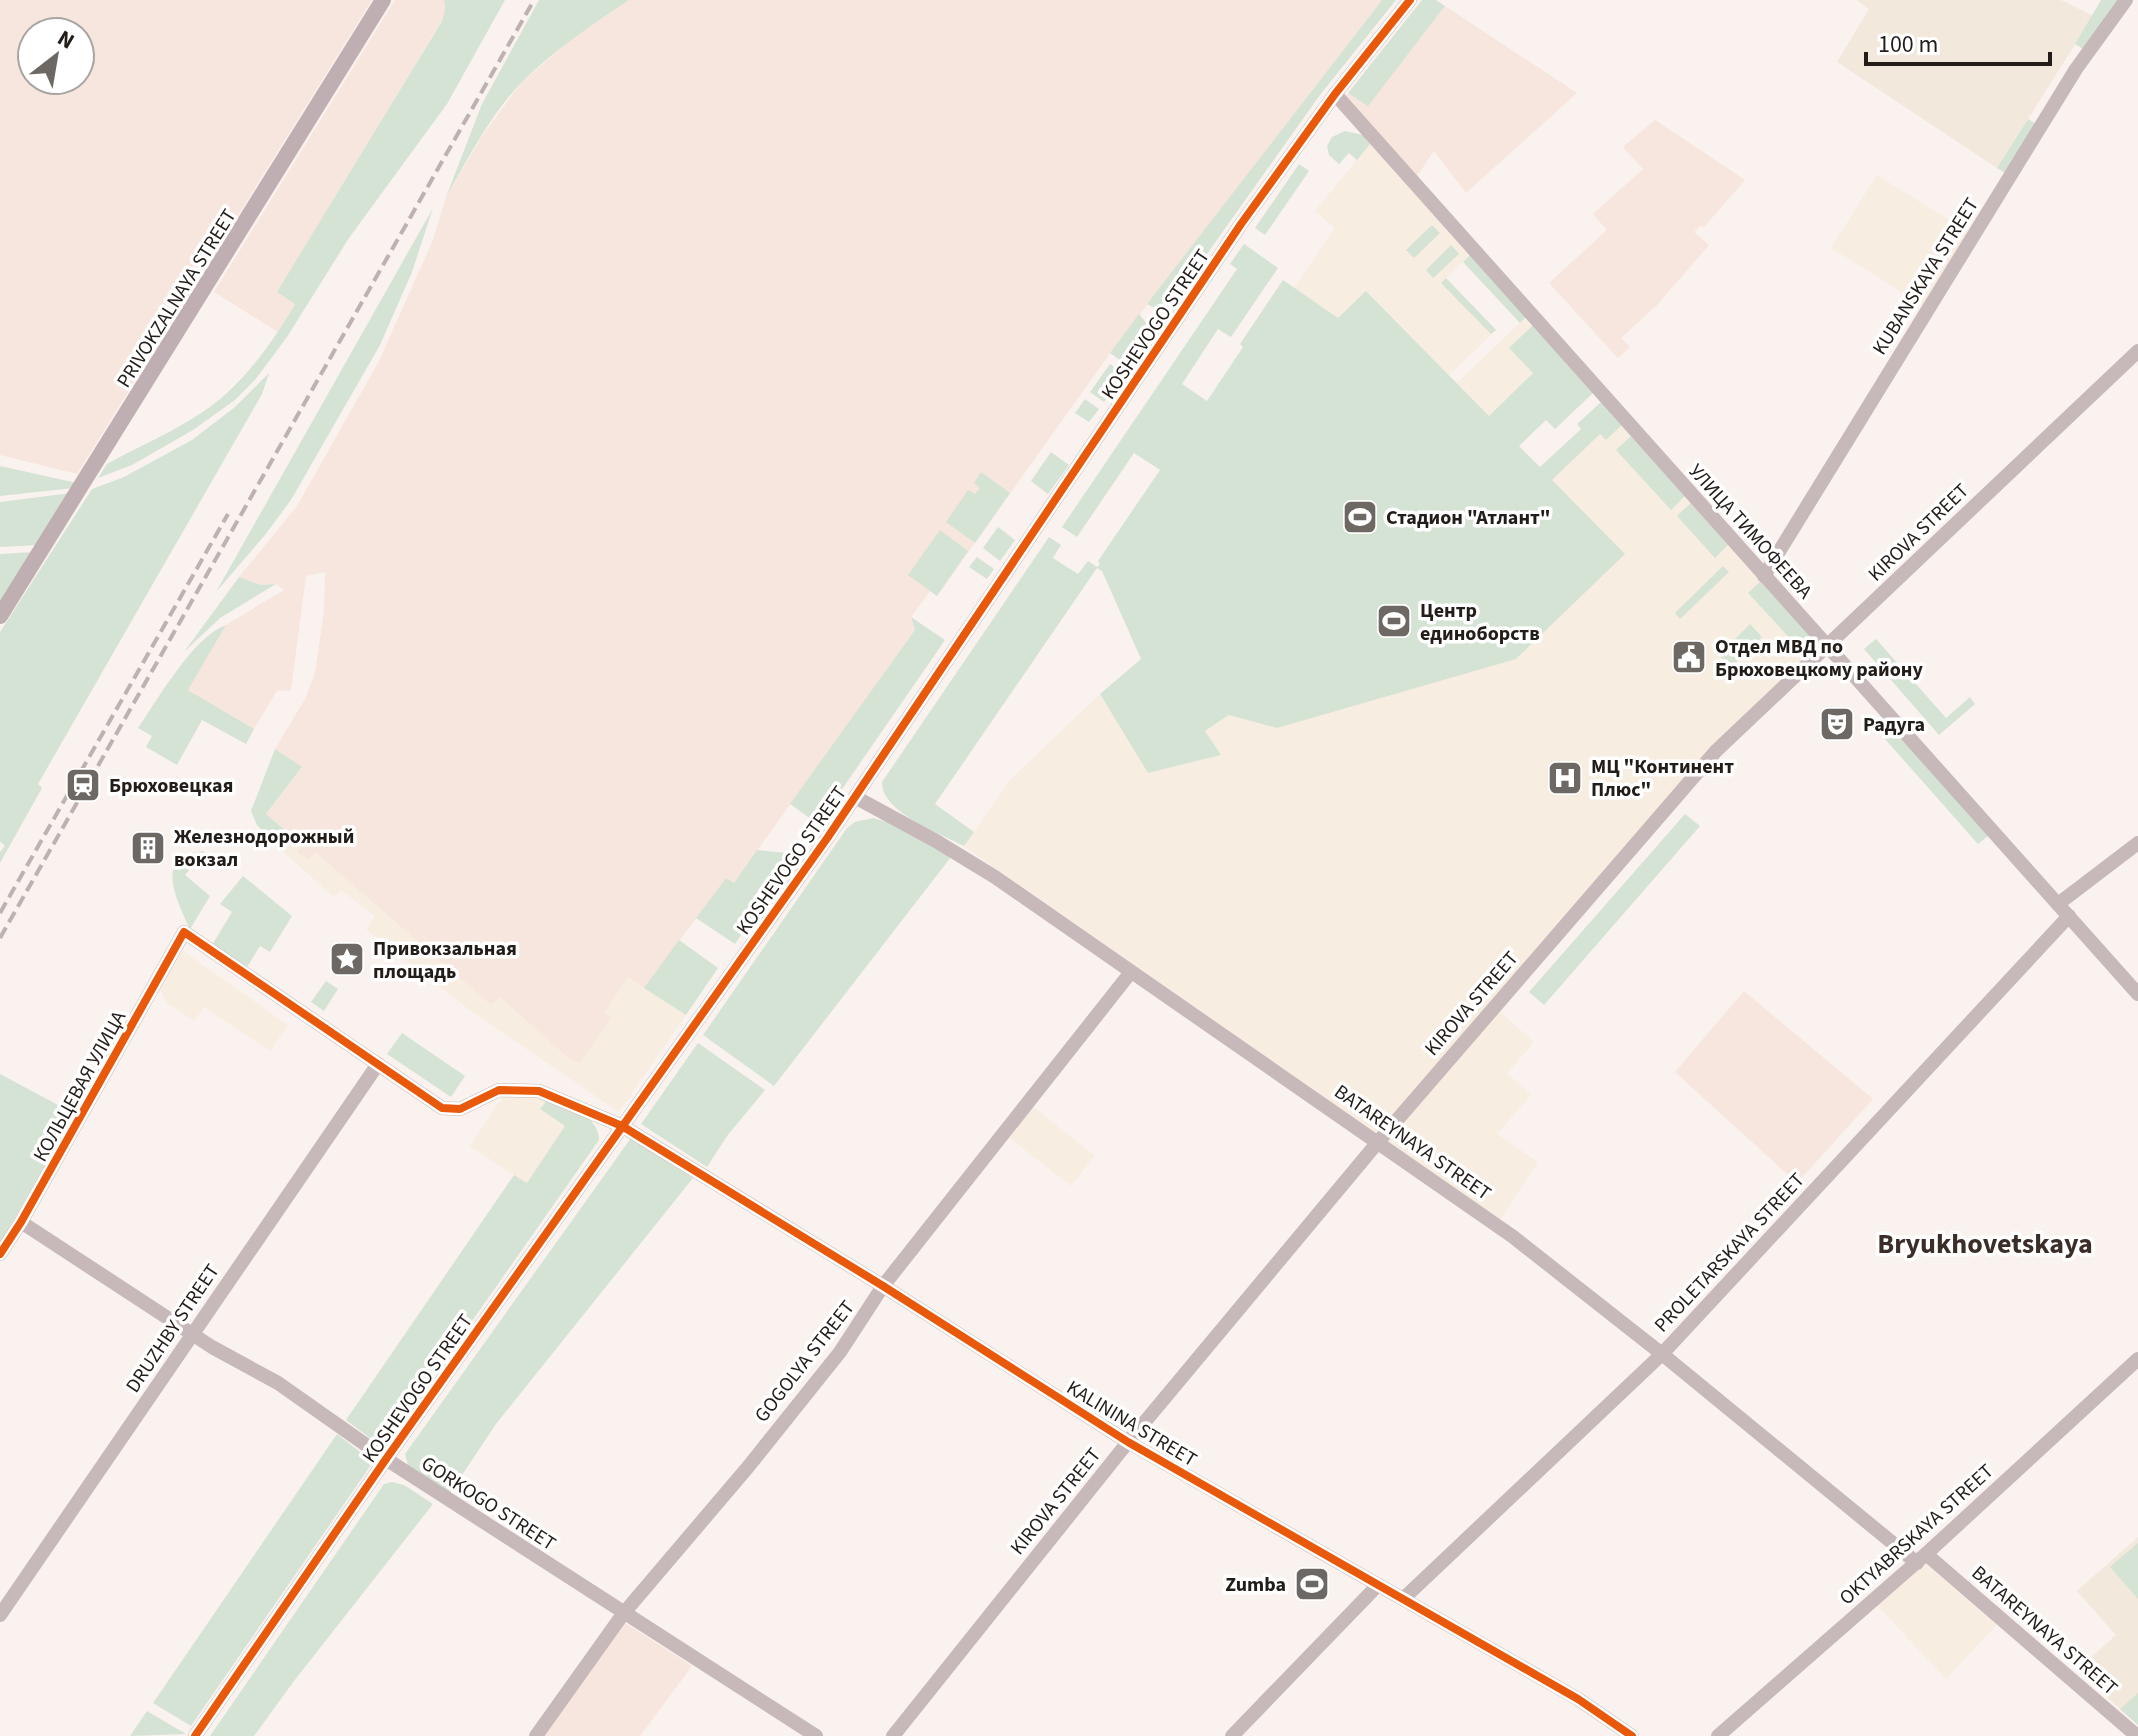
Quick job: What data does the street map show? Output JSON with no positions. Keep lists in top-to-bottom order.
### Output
{
  "streets": {
    "main road": ["PRIVOKZALNAYA STREET"],
    "street": [
      "KUBANSKAYA STREET",
      "KOSHEVOGO STREET",
      "УЛИЦА ТИМОФЕЕВА",
      "KIROVA STREET",
      "КОЛЬЦЕВАЯ УЛИЦА",
      "BATAREYNAYA STREET",
      "PROLETARSKAYA STREET",
      "DRUZHBY STREET",
      "GOGOLYA STREET",
      "KALININA STREET",
      "GORKOGO STREET",
      "OKTYABRSKAYA STREET"
    ]
  },
  "crossings": [
    ["KUBANSKAYA STREET", "УЛИЦА ТИМОФЕЕВА"],
    ["KOSHEVOGO STREET", "УЛИЦА ТИМОФЕЕВА"],
    ["KOSHEVOGO STREET", "BATAREYNAYA STREET"],
    ["KOSHEVOGO STREET", "KALININA STREET"],
    ["KOSHEVOGO STREET", "GORKOGO STREET"],
    ["УЛИЦА ТИМОФЕЕВА", "KIROVA STREET"],
    ["УЛИЦА ТИМОФЕЕВА", "PROLETARSKAYA STREET"],
    ["KIROVA STREET", "BATAREYNAYA STREET"],
    ["KIROVA STREET", "KALININA STREET"],
    ["КОЛЬЦЕВАЯ УЛИЦА", "DRUZHBY STREET"],
    ["КОЛЬЦЕВАЯ УЛИЦА", "KALININA STREET"],
    ["КОЛЬЦЕВАЯ УЛИЦА", "GORKOGO STREET"],
    ["BATAREYNAYA STREET", "PROLETARSKAYA STREET"],
    ["BATAREYNAYA STREET", "GOGOLYA STREET"],
    ["BATAREYNAYA STREET", "OKTYABRSKAYA STREET"],
    ["PROLETARSKAYA STREET", "KALININA STREET"],
    ["DRUZHBY STREET", "KALININA STREET"],
    ["DRUZHBY STREET", "GORKOGO STREET"],
    ["GOGOLYA STREET", "KALININA STREET"],
    ["GOGOLYA STREET", "GORKOGO STREET"]
  ],
  "districts": ["Bryukhovetskaya"],
  "places": {
    "sports": ["Стадион \"Атлант\"", "Центр единоборств", "Zumba"],
    "public building": ["Отдел МВД по Брюховецкому району"],
    "theatre": ["Радуга"],
    "hospital": ["МЦ \"Континент Плюс\""],
    "station": ["Брюховецкая"],
    "building": ["Железнодорожный вокзал"],
    "place": ["Привокзальная площадь"]
  },
  "scale_bar": "100 m",
  "north": "top right"
}
